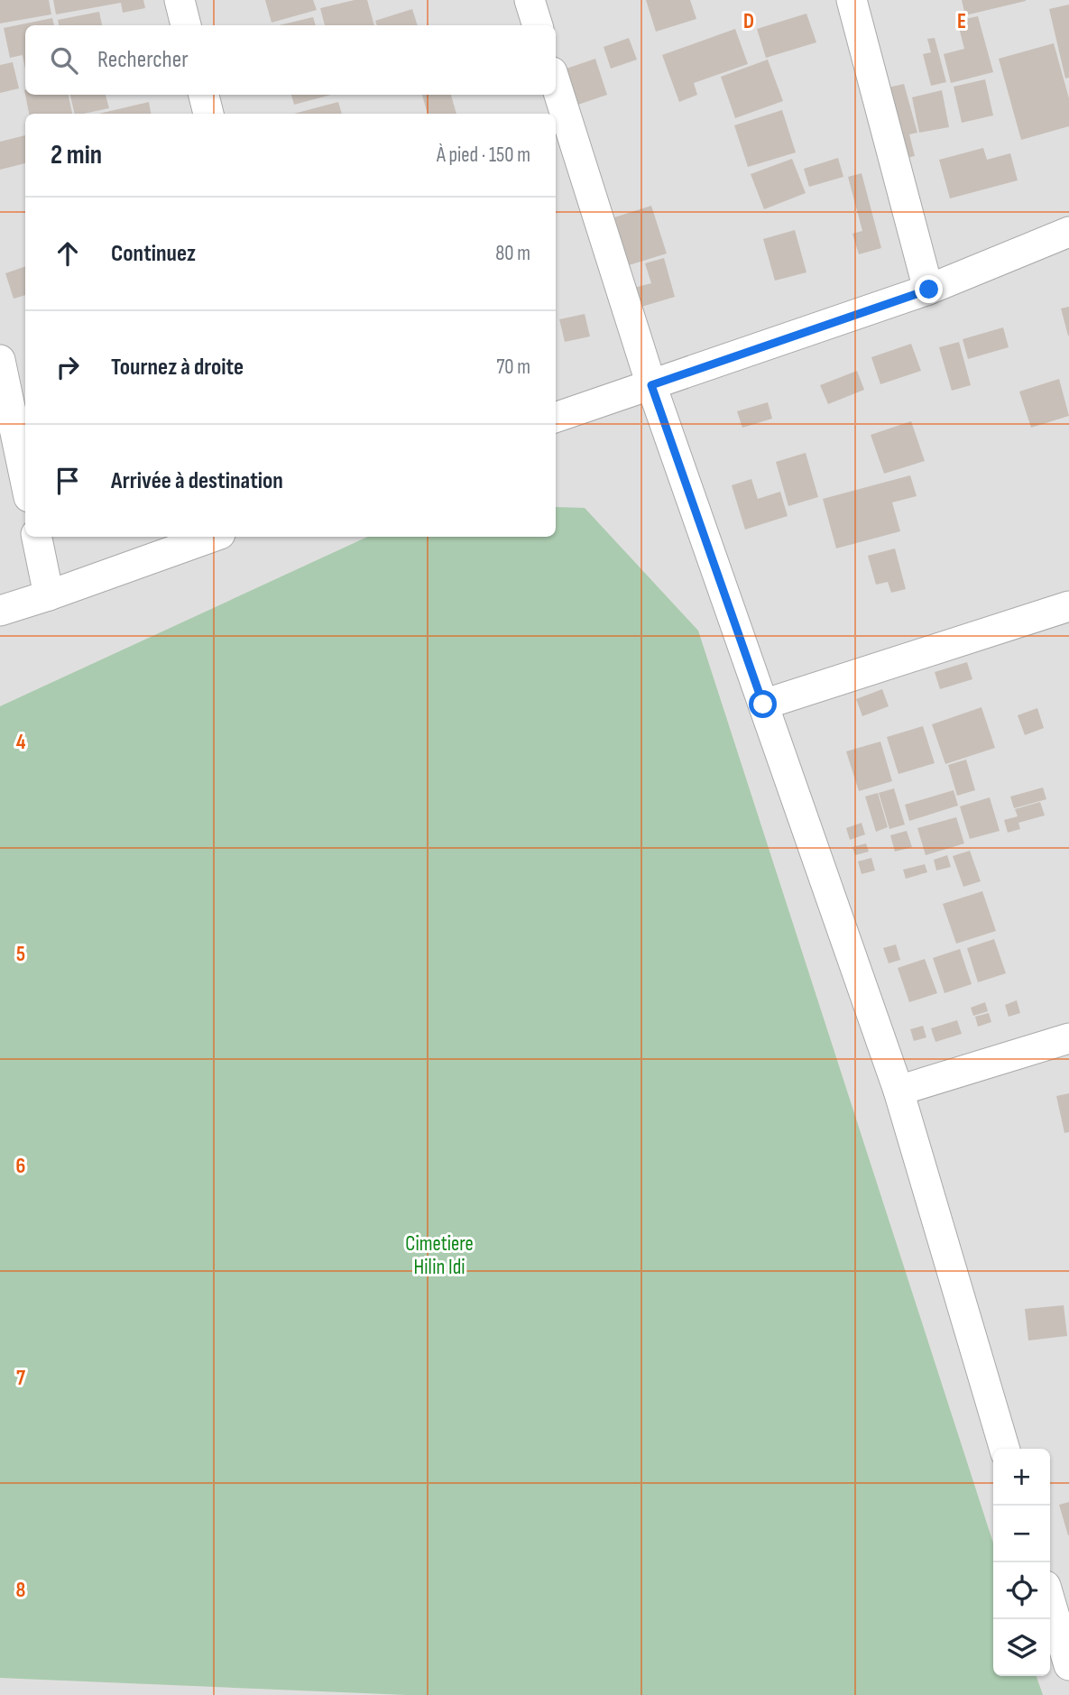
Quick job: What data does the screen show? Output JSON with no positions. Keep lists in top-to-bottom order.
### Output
{
  "parks": ["Cimetiere Hilin Idi"],
  "page": {
    "search": "Rechercher",
    "heading": ["2 min", "À pied · 150 m"],
    "list": [
      ["Continuez", "80 m"],
      ["Tournez à droite", "70 m"],
      "Arrivée à destination"
    ],
    "map_buttons": ["+", "−"]
  },
  "grid": {
    "columns": ["D", "E"],
    "rows": [
      "4",
      "5",
      "6",
      "7",
      "8"
    ]
  }
}
